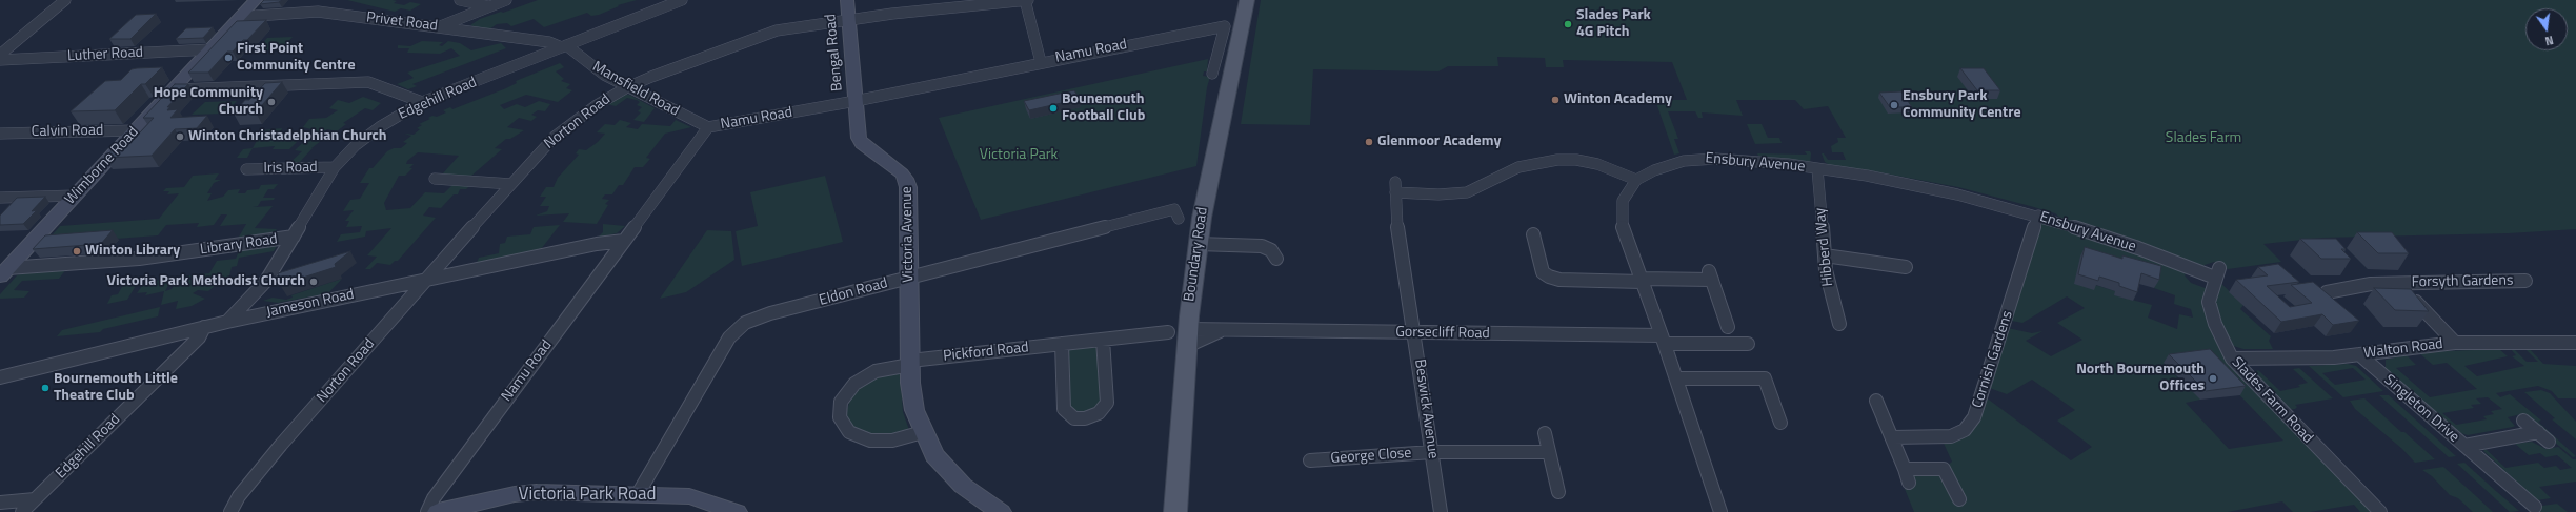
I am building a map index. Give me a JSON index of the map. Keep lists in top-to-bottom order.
{
  "streets": {
    "main road": ["Boundary Road"],
    "street": [
      "Privet Road",
      "Namu Road",
      "Bengal Road",
      "Luther Road",
      "Mansfield Road",
      "Edgehill Road",
      "Norton Road",
      "Calvin Road",
      "Ensbury Avenue",
      "Wimborne Road",
      "Iris Road",
      "Victoria Avenue",
      "Library Road",
      "Hibberd Way",
      "Forsyth Gardens",
      "Eldon Road",
      "Jameson Road",
      "Gorsecliff Road",
      "Walton Road",
      "Pickford Road",
      "Cornish Gardens",
      "Slades Farm Road",
      "Beswick Avenue",
      "Singleton Drive",
      "George Close",
      "Victoria Park Road"
    ]
  },
  "crossings": [
    ["Privet Road", "Mansfield Road"],
    ["Privet Road", "Edgehill Road"],
    ["Privet Road", "Wimborne Road"],
    ["Namu Road", "Bengal Road"],
    ["Namu Road", "Mansfield Road"],
    ["Namu Road", "Victoria Avenue"],
    ["Namu Road", "Jameson Road"],
    ["Namu Road", "Victoria Park Road"],
    ["Bengal Road", "Norton Road"],
    ["Bengal Road", "Victoria Avenue"],
    ["Luther Road", "Wimborne Road"],
    ["Mansfield Road", "Edgehill Road"],
    ["Mansfield Road", "Norton Road"],
    ["Edgehill Road", "Iris Road"],
    ["Edgehill Road", "Library Road"],
    ["Edgehill Road", "Jameson Road"],
    ["Norton Road", "Jameson Road"],
    ["Calvin Road", "Wimborne Road"],
    ["Ensbury Avenue", "Hibberd Way"],
    ["Ensbury Avenue", "Gorsecliff Road"],
    ["Ensbury Avenue", "Cornish Gardens"],
    ["Ensbury Avenue", "Slades Farm Road"],
    ["Ensbury Avenue", "Beswick Avenue"],
    ["Wimborne Road", "Library Road"],
    ["Victoria Avenue", "Eldon Road"],
    ["Victoria Avenue", "Pickford Road"],
    ["Boundary Road", "Gorsecliff Road"],
    ["Forsyth Gardens", "Walton Road"],
    ["Eldon Road", "Victoria Park Road"],
    ["Gorsecliff Road", "Beswick Avenue"],
    ["Walton Road", "Slades Farm Road"],
    ["Walton Road", "Singleton Drive"],
    ["Beswick Avenue", "George Close"]
  ],
  "parks": ["Slades Farm", "Victoria Park"],
  "places": [
    "Slades Park 4G Pitch",
    "First Point Community Centre",
    "Winton Academy",
    "Hope Community Church",
    "Ensbury Park Community Centre",
    "Bounemouth Football Club",
    "Winton Christadelphian Church",
    "Glenmoor Academy",
    "Winton Library",
    "Victoria Park Methodist Church",
    "North Bournemouth Offices",
    "Bournemouth Little Theatre Club"
  ],
  "north": "bottom"
}
